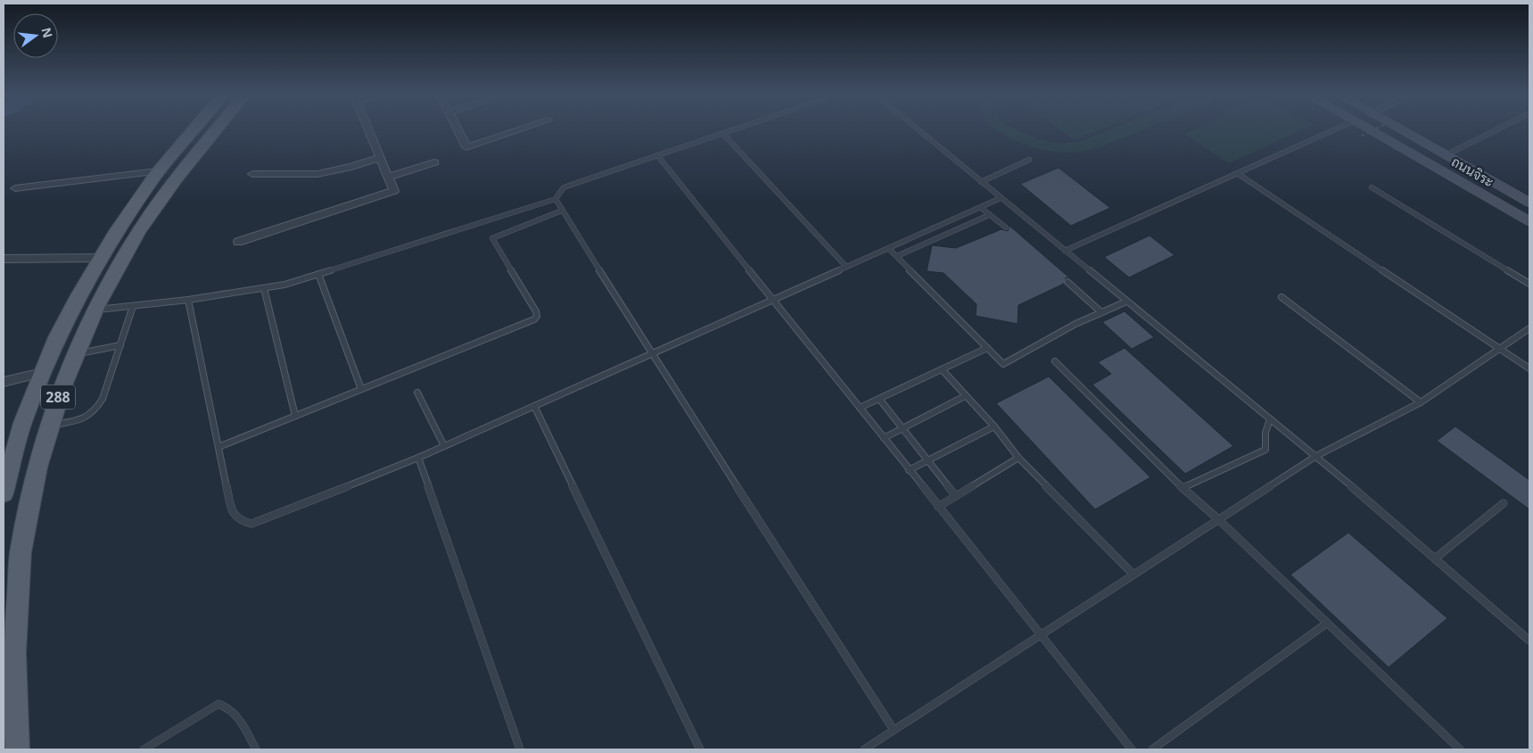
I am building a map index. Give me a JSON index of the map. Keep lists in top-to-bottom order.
{
  "streets": {
    "main road": ["ถนนจิระ", "288"]
  },
  "north": "right"
}
